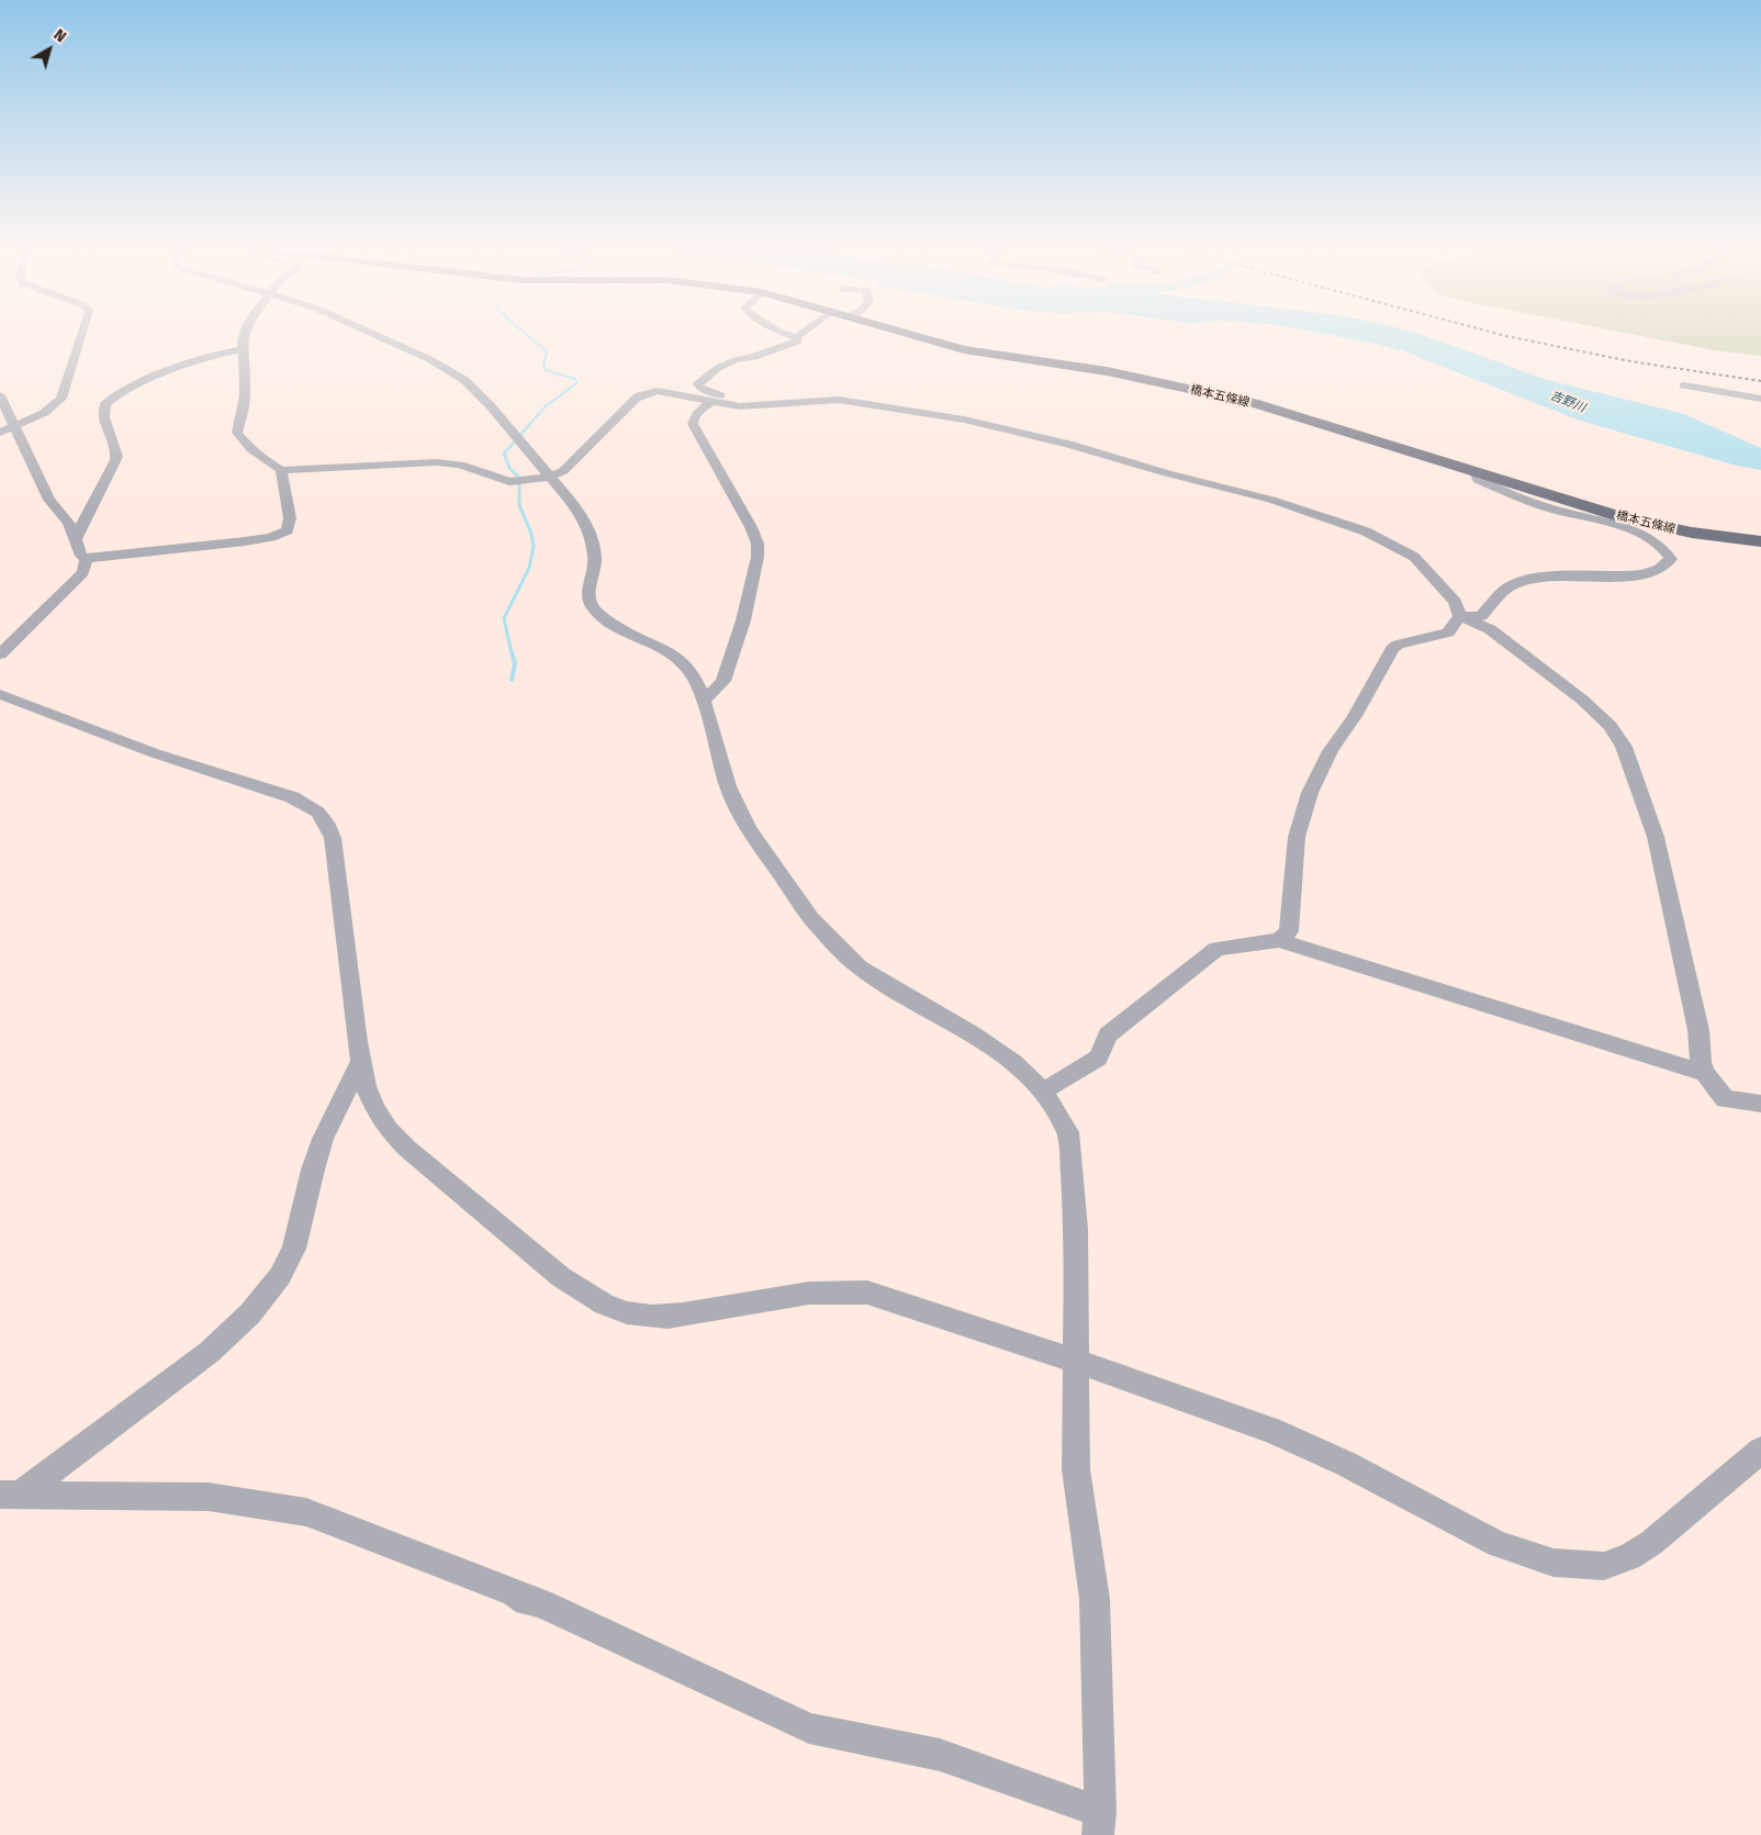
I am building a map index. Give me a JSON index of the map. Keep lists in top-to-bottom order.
{
  "streets": {
    "main road": ["橋本五條線"]
  },
  "water": ["吉野川"],
  "north": "top right"
}
